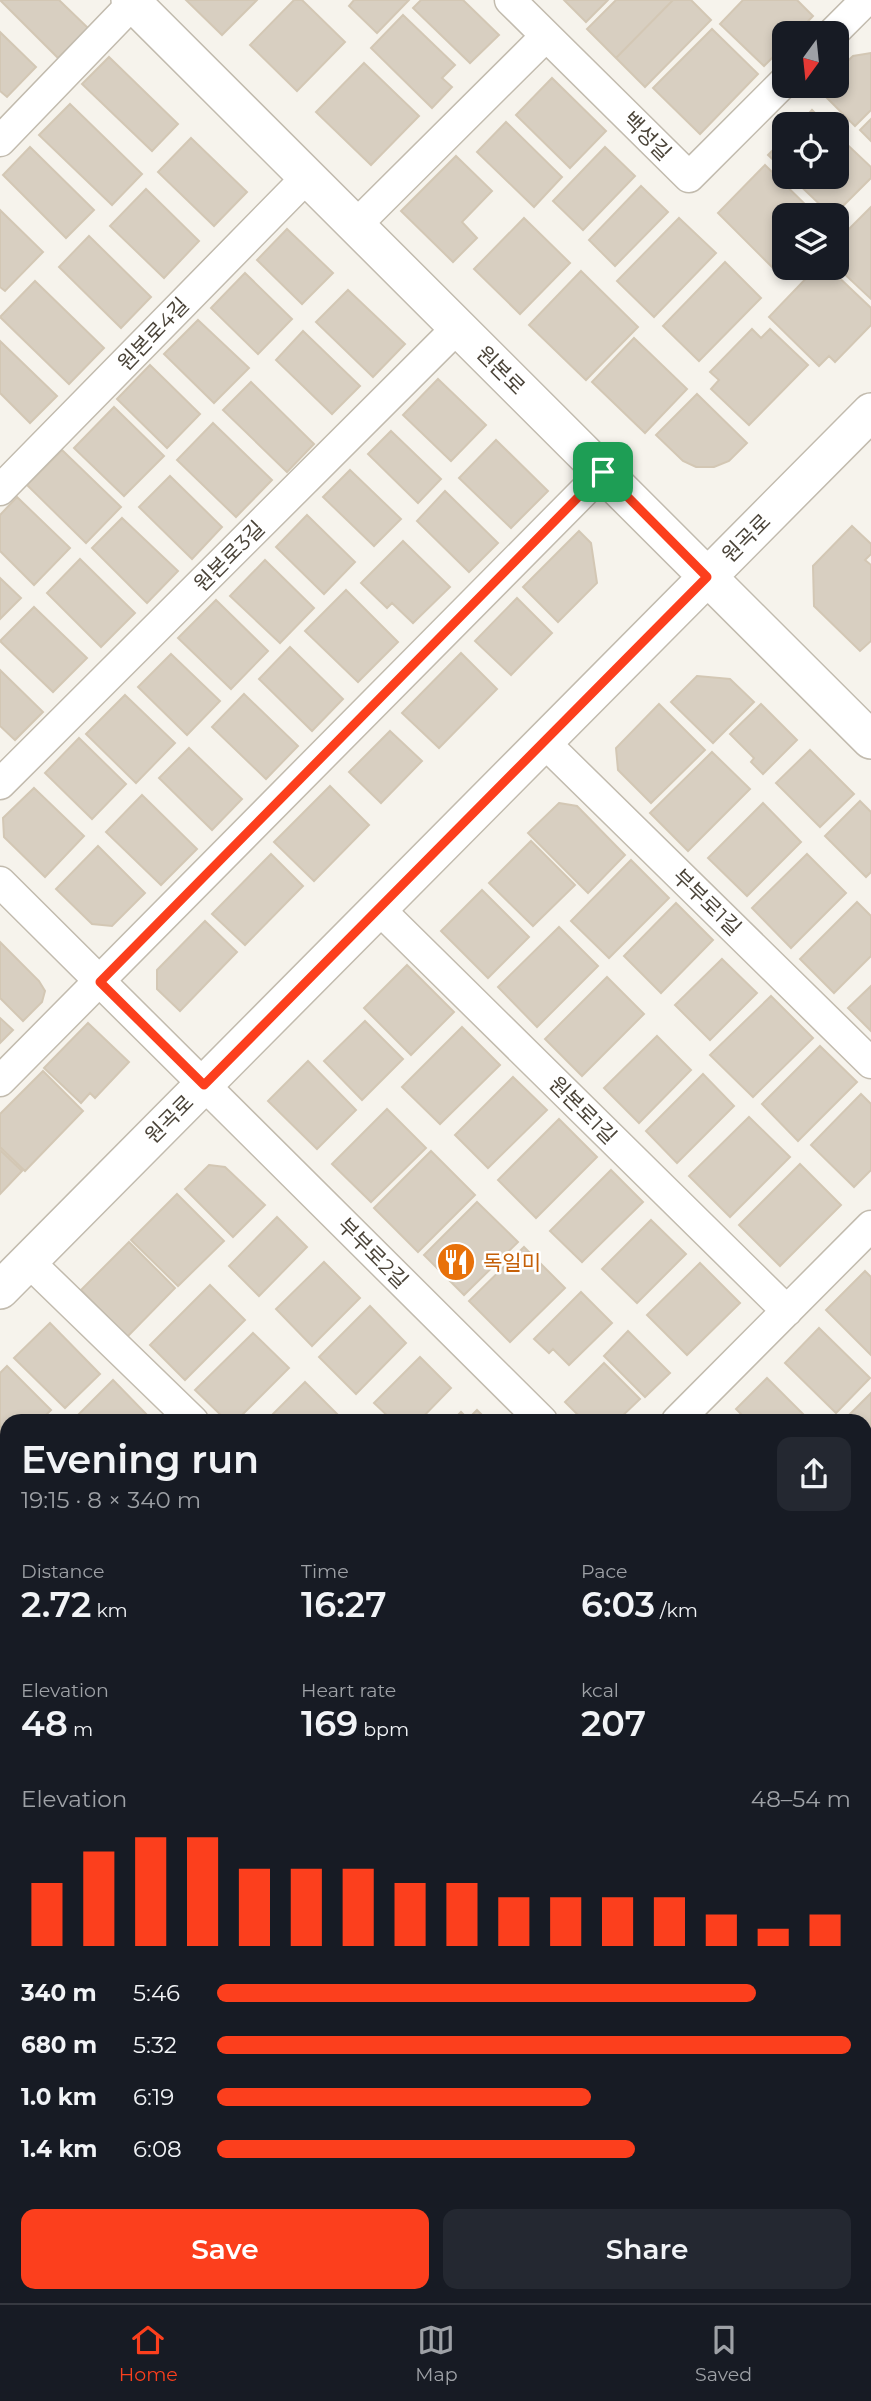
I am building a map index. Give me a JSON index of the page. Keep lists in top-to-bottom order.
{
  "streets": {
    "street": [
      "백성길",
      "원본로4길",
      "원본로",
      "원곡로",
      "원본로3길",
      "부부로1길",
      "원본로1길",
      "부부로2길"
    ]
  },
  "crossings": [
    ["원본로4길", "원본로"],
    ["원본로", "원곡로"],
    ["원본로", "원본로3길"],
    ["원곡로", "부부로1길"],
    ["원곡로", "원본로1길"],
    ["원곡로", "부부로2길"]
  ],
  "places": {
    "restaurant": ["독일미"]
  },
  "north": "bottom",
  "page": {
    "heading": ["Evening run", "19:15 · 8 × 340 m"],
    "stats": [
      ["Distance", "2.72 km"],
      ["Time", "16:27"],
      ["Pace", "6:03 /km"],
      ["Elevation", "48 m"],
      ["Heart rate", "169 bpm"],
      ["kcal", "207"]
    ],
    "chart": ["Elevation", "48–54 m"],
    "list": [
      {
        "name": "340 m",
        "note": "5:46"
      },
      {
        "name": "680 m",
        "note": "5:32"
      },
      {
        "name": "1.0 km",
        "note": "6:19"
      },
      {
        "name": "1.4 km",
        "note": "6:08"
      }
    ],
    "buttons": ["Save", "Share"],
    "tabs": ["Home", "Map", "Saved"]
  }
}
